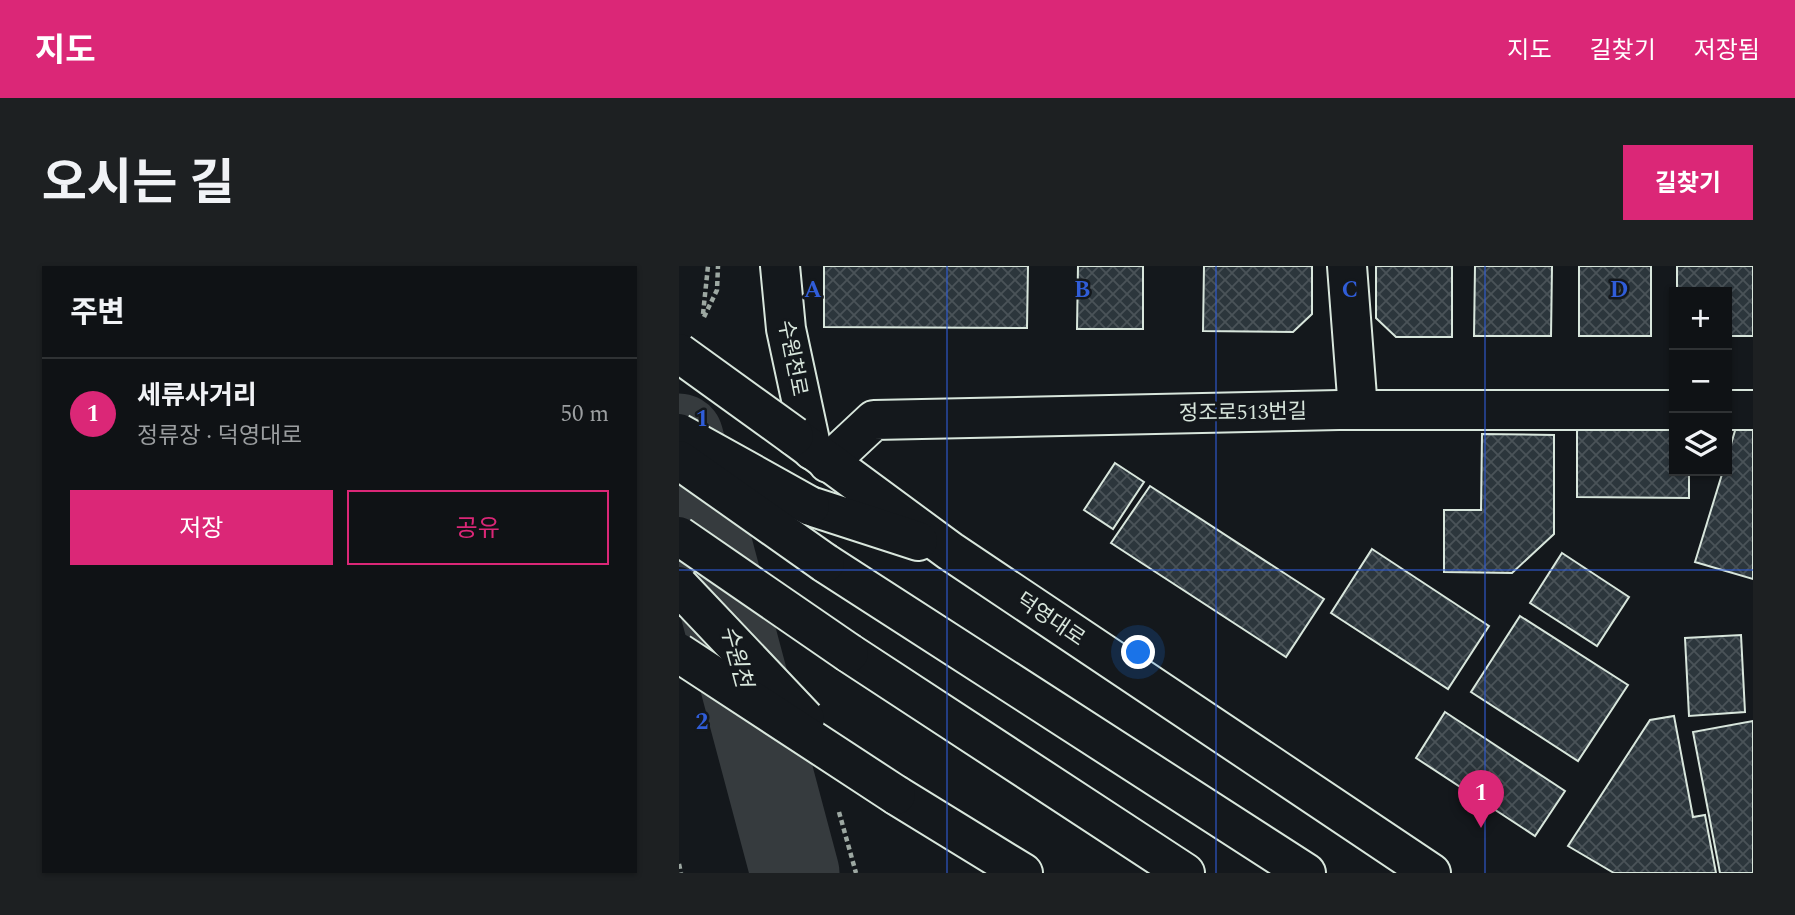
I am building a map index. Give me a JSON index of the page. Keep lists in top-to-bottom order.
{
  "streets": {
    "main road": ["수원천로", "정조로513번길", "덕영대로"]
  },
  "crossings": [
    ["수원천로", "정조로513번길"],
    ["수원천로", "덕영대로"],
    ["정조로513번길", "덕영대로"]
  ],
  "water": ["수원천"],
  "page": {
    "header": "지도",
    "nav": ["지도", "길찾기", "저장됨"],
    "title": "오시는 길",
    "buttons": [
      "길찾기",
      ["저장", "공유"]
    ],
    "heading": "주변",
    "map_buttons": ["+", "−"],
    "list": [
      {
        "mark": "1",
        "name": "세류사거리",
        "note": "정류장 · 덕영대로",
        "value": "50 m"
      }
    ],
    "pins": "1"
  },
  "grid": {
    "columns": [
      "A",
      "B",
      "C",
      "D"
    ],
    "rows": ["1", "2"]
  }
}
